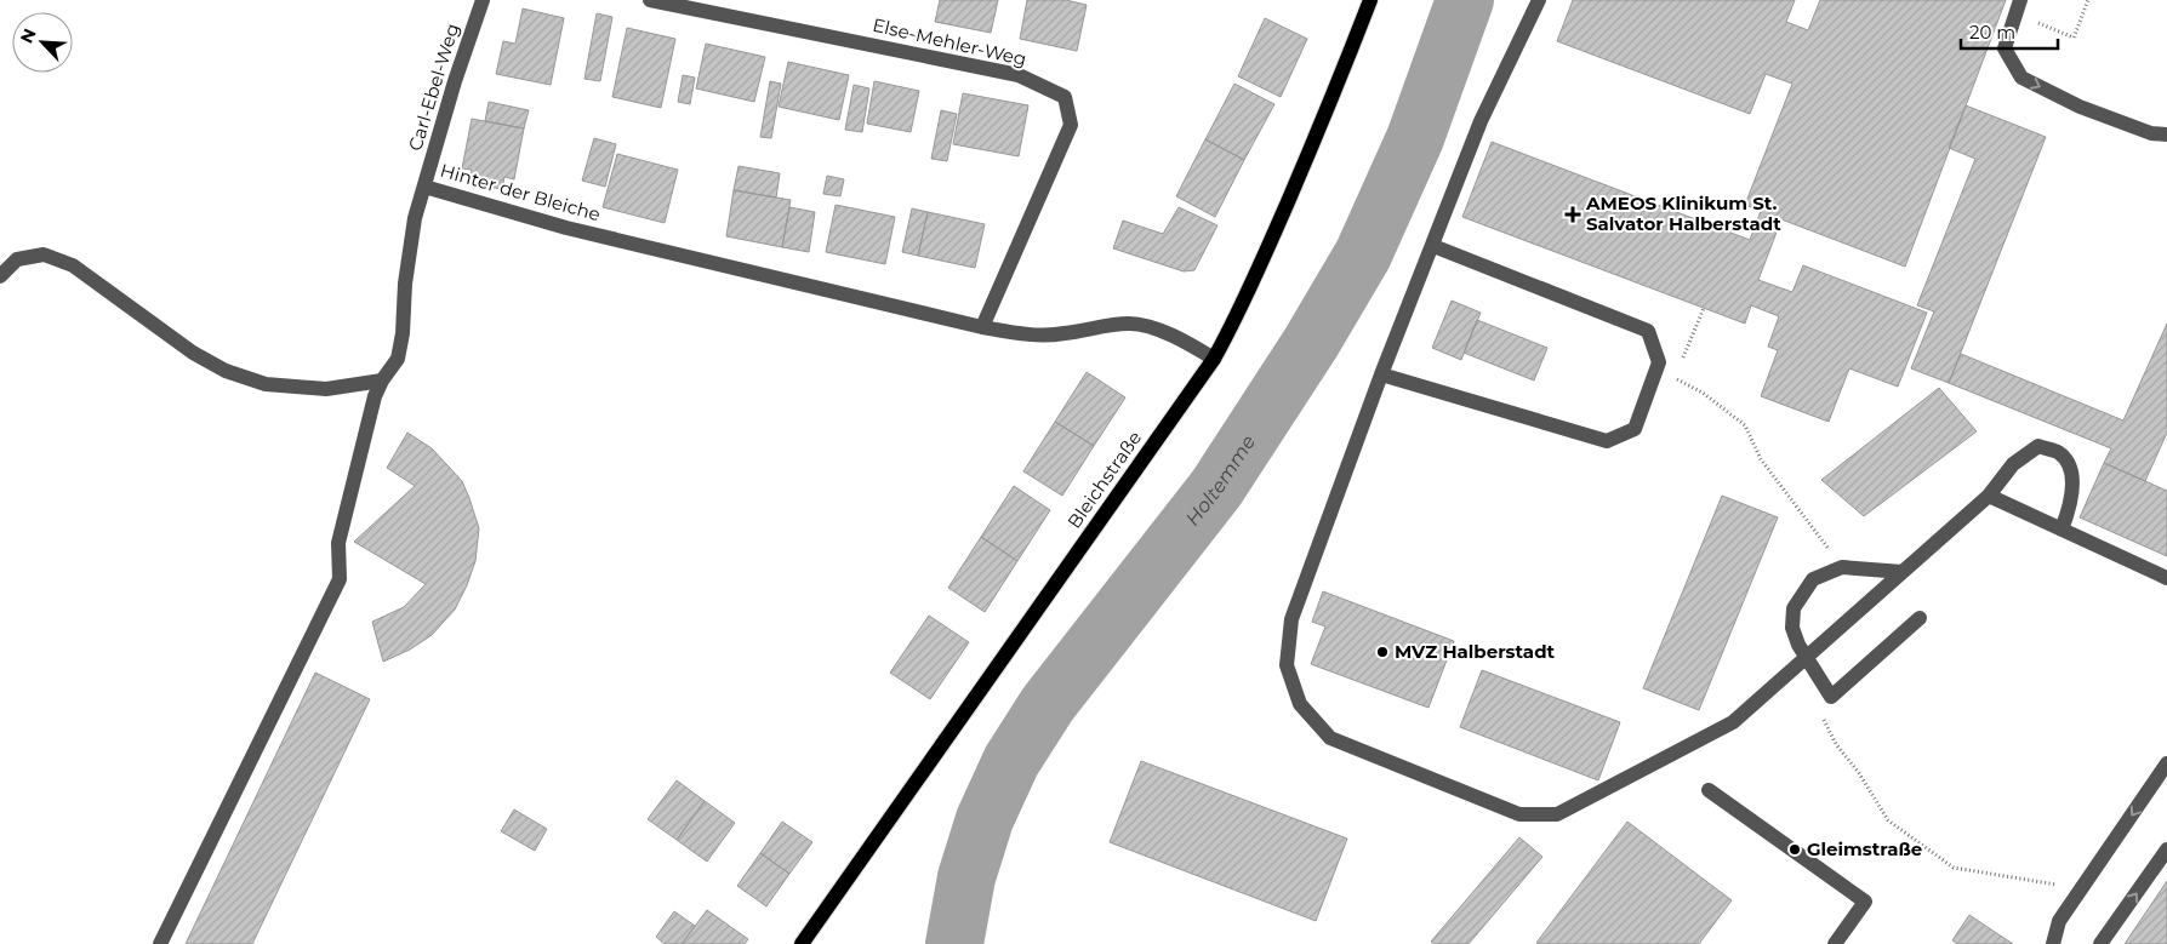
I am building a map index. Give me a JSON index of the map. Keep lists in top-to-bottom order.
{
  "streets": {
    "main road": ["Bleichstraße"],
    "street": ["Else-Mehler-Weg", "Carl-Ebel-Weg", "Hinter der Bleiche"]
  },
  "crossings": [
    ["Else-Mehler-Weg", "Hinter der Bleiche"],
    ["Carl-Ebel-Weg", "Hinter der Bleiche"],
    ["Hinter der Bleiche", "Bleichstraße"]
  ],
  "water": ["Holtemme"],
  "places": {
    "health": ["AMEOS Klinikum St. Salvator Halberstadt"],
    "other": ["MVZ Halberstadt", "Gleimstraße"]
  },
  "scale_bar": "20 m",
  "north": "top left"
}
